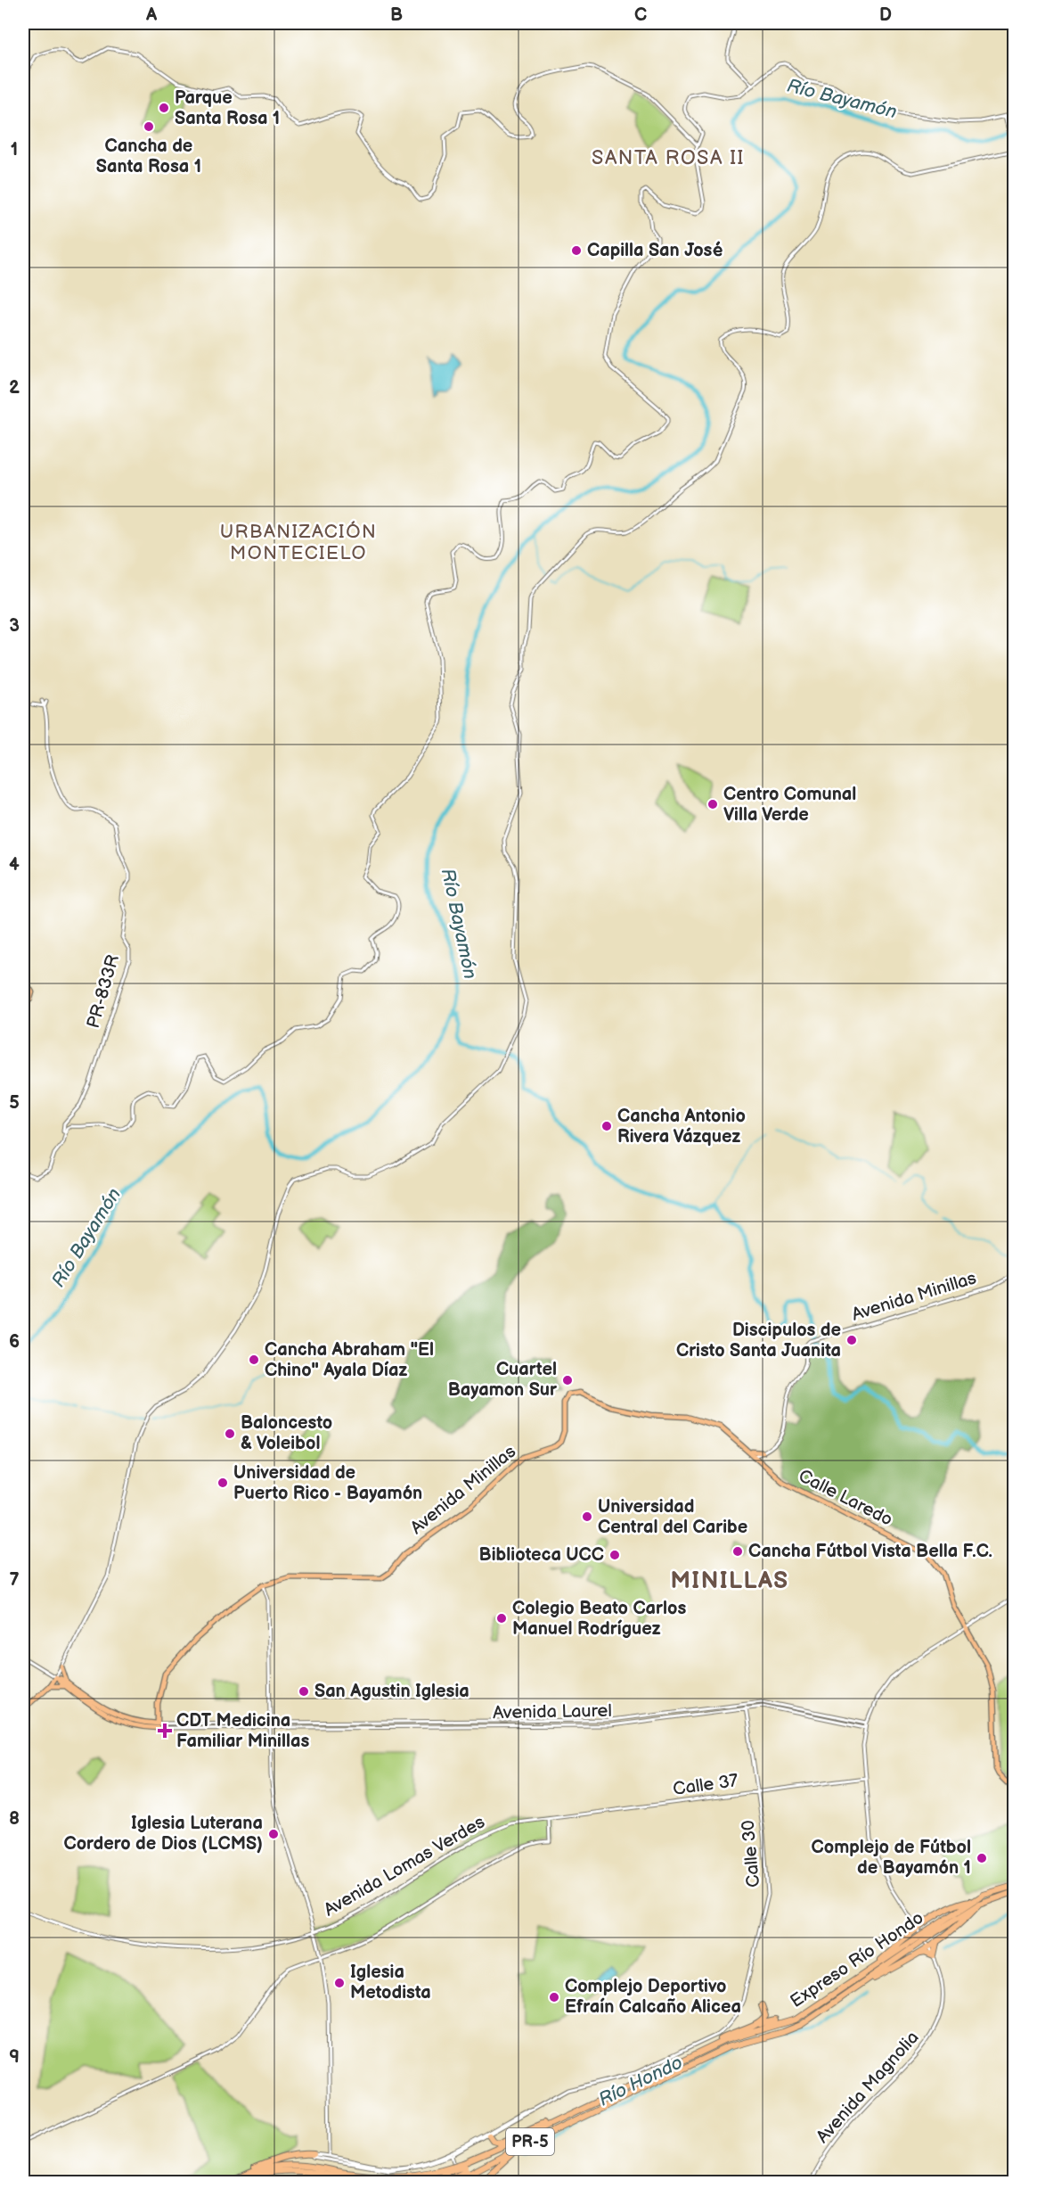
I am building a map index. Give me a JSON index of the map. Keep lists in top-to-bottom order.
{
  "streets": {
    "highway": ["Expreso Río Hondo", "PR-5"],
    "main road": ["Avenida Minillas", "Calle Laredo", "Avenida Laurel"],
    "street": [
      "PR-833R",
      "Calle 37",
      "Calle 30",
      "Avenida Lomas Verdes",
      "Avenida Magnolia"
    ]
  },
  "crossings": [
    ["Avenida Minillas", "Calle Laredo"],
    ["Avenida Minillas", "Avenida Laurel"],
    ["Calle Laredo", "Avenida Magnolia"],
    ["Avenida Laurel", "Calle 30"],
    ["Avenida Laurel", "Avenida Magnolia"],
    ["Calle 37", "Calle 30"],
    ["Calle 37", "Avenida Lomas Verdes"],
    ["Calle 37", "Avenida Magnolia"]
  ],
  "districts": ["SANTA ROSA II", "URBANIZACIÓN MONTECIELO", "MINILLAS"],
  "water": ["Río Bayamón", "Río Hondo"],
  "places": {
    "other": [
      "Parque Santa Rosa 1",
      "Cancha de Santa Rosa 1",
      "Capilla San José",
      "Centro Comunal Villa Verde",
      "Cancha Antonio Rivera Vázquez",
      "Discipulos de Cristo Santa Juanita",
      "Cancha Abraham \"El Chino\" Ayala Díaz",
      "Cuartel Bayamon Sur",
      "Baloncesto & Voleibol",
      "Universidad de Puerto Rico - Bayamón",
      "Universidad Central del Caribe",
      "Cancha Fútbol Vista Bella F.C.",
      "Biblioteca UCC",
      "Colegio Beato Carlos Manuel Rodríguez",
      "San Agustin Iglesia",
      "Iglesia Luterana Cordero de Dios (LCMS)",
      "Complejo de Fútbol de Bayamón 1",
      "Iglesia Metodista",
      "Complejo Deportivo Efraín Calcaño Alicea"
    ],
    "health": ["CDT Medicina Familiar Minillas"]
  },
  "grid": {
    "columns": [
      "A",
      "B",
      "C",
      "D"
    ],
    "rows": [
      "1",
      "2",
      "3",
      "4",
      "5",
      "6",
      "7",
      "8",
      "9"
    ]
  }
}
